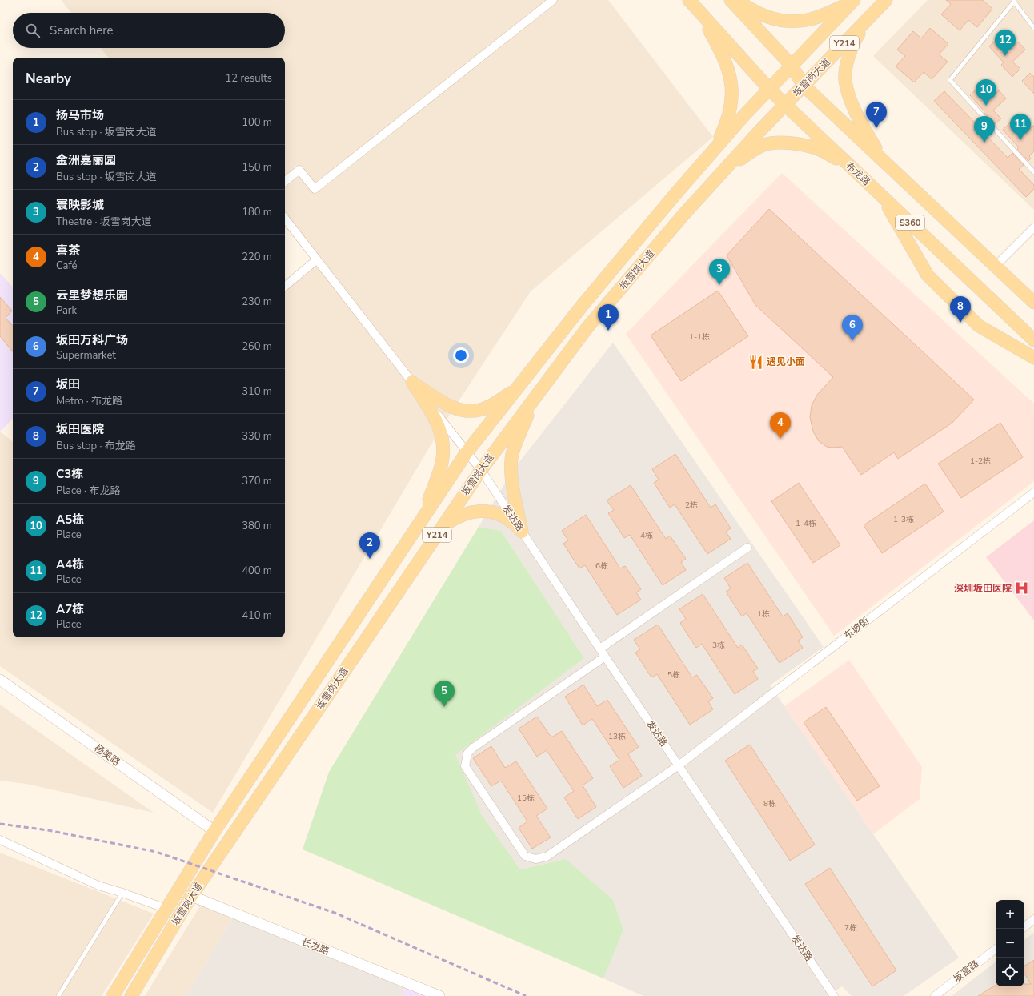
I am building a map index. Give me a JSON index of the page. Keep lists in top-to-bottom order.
{
  "streets": {
    "main road": [
      "Y214",
      "坂雪岗大道",
      "布龙路",
      "S360"
    ],
    "street": [
      "发达路",
      "东坡街",
      "杨美路",
      "长发路",
      "坂富路"
    ]
  },
  "crossings": [
    ["坂雪岗大道", "布龙路"],
    ["坂雪岗大道", "S360"],
    ["坂雪岗大道", "发达路"],
    ["坂雪岗大道", "杨美路"],
    ["坂雪岗大道", "长发路"],
    ["发达路", "东坡街"]
  ],
  "places": {
    "restaurant": ["遇见小面"],
    "hospital": ["深圳坂田医院"]
  },
  "house_numbers": [
    "1-1栋",
    "1-2栋",
    "2栋",
    "1-3栋",
    "1-4栋",
    "4栋",
    "6栋",
    "1栋",
    "3栋",
    "5栋",
    "13栋",
    "15栋",
    "8栋",
    "7栋"
  ],
  "page": {
    "search": "Search here",
    "pins": [
      "12",
      "10",
      "7",
      "11",
      "9",
      "3",
      "8",
      "1",
      "6",
      "4",
      "2",
      "5"
    ],
    "heading": ["Nearby", "12 results"],
    "list": [
      {
        "mark": "1",
        "name": "扬马市场",
        "note": "Bus stop · 坂雪岗大道",
        "value": "100 m"
      },
      {
        "mark": "2",
        "name": "金洲嘉丽园",
        "note": "Bus stop · 坂雪岗大道",
        "value": "150 m"
      },
      {
        "mark": "3",
        "name": "寰映影城",
        "note": "Theatre · 坂雪岗大道",
        "value": "180 m"
      },
      {
        "mark": "4",
        "name": "喜茶",
        "note": "Café",
        "value": "220 m"
      },
      {
        "mark": "5",
        "name": "云里梦想乐园",
        "note": "Park",
        "value": "230 m"
      },
      {
        "mark": "6",
        "name": "坂田万科广场",
        "note": "Supermarket",
        "value": "260 m"
      },
      {
        "mark": "7",
        "name": "坂田",
        "note": "Metro · 布龙路",
        "value": "310 m"
      },
      {
        "mark": "8",
        "name": "坂田医院",
        "note": "Bus stop · 布龙路",
        "value": "330 m"
      },
      {
        "mark": "9",
        "name": "C3栋",
        "note": "Place · 布龙路",
        "value": "370 m"
      },
      {
        "mark": "10",
        "name": "A5栋",
        "note": "Place",
        "value": "380 m"
      },
      {
        "mark": "11",
        "name": "A4栋",
        "note": "Place",
        "value": "400 m"
      },
      {
        "mark": "12",
        "name": "A7栋",
        "note": "Place",
        "value": "410 m"
      }
    ],
    "map_buttons": ["+", "−"]
  }
}
